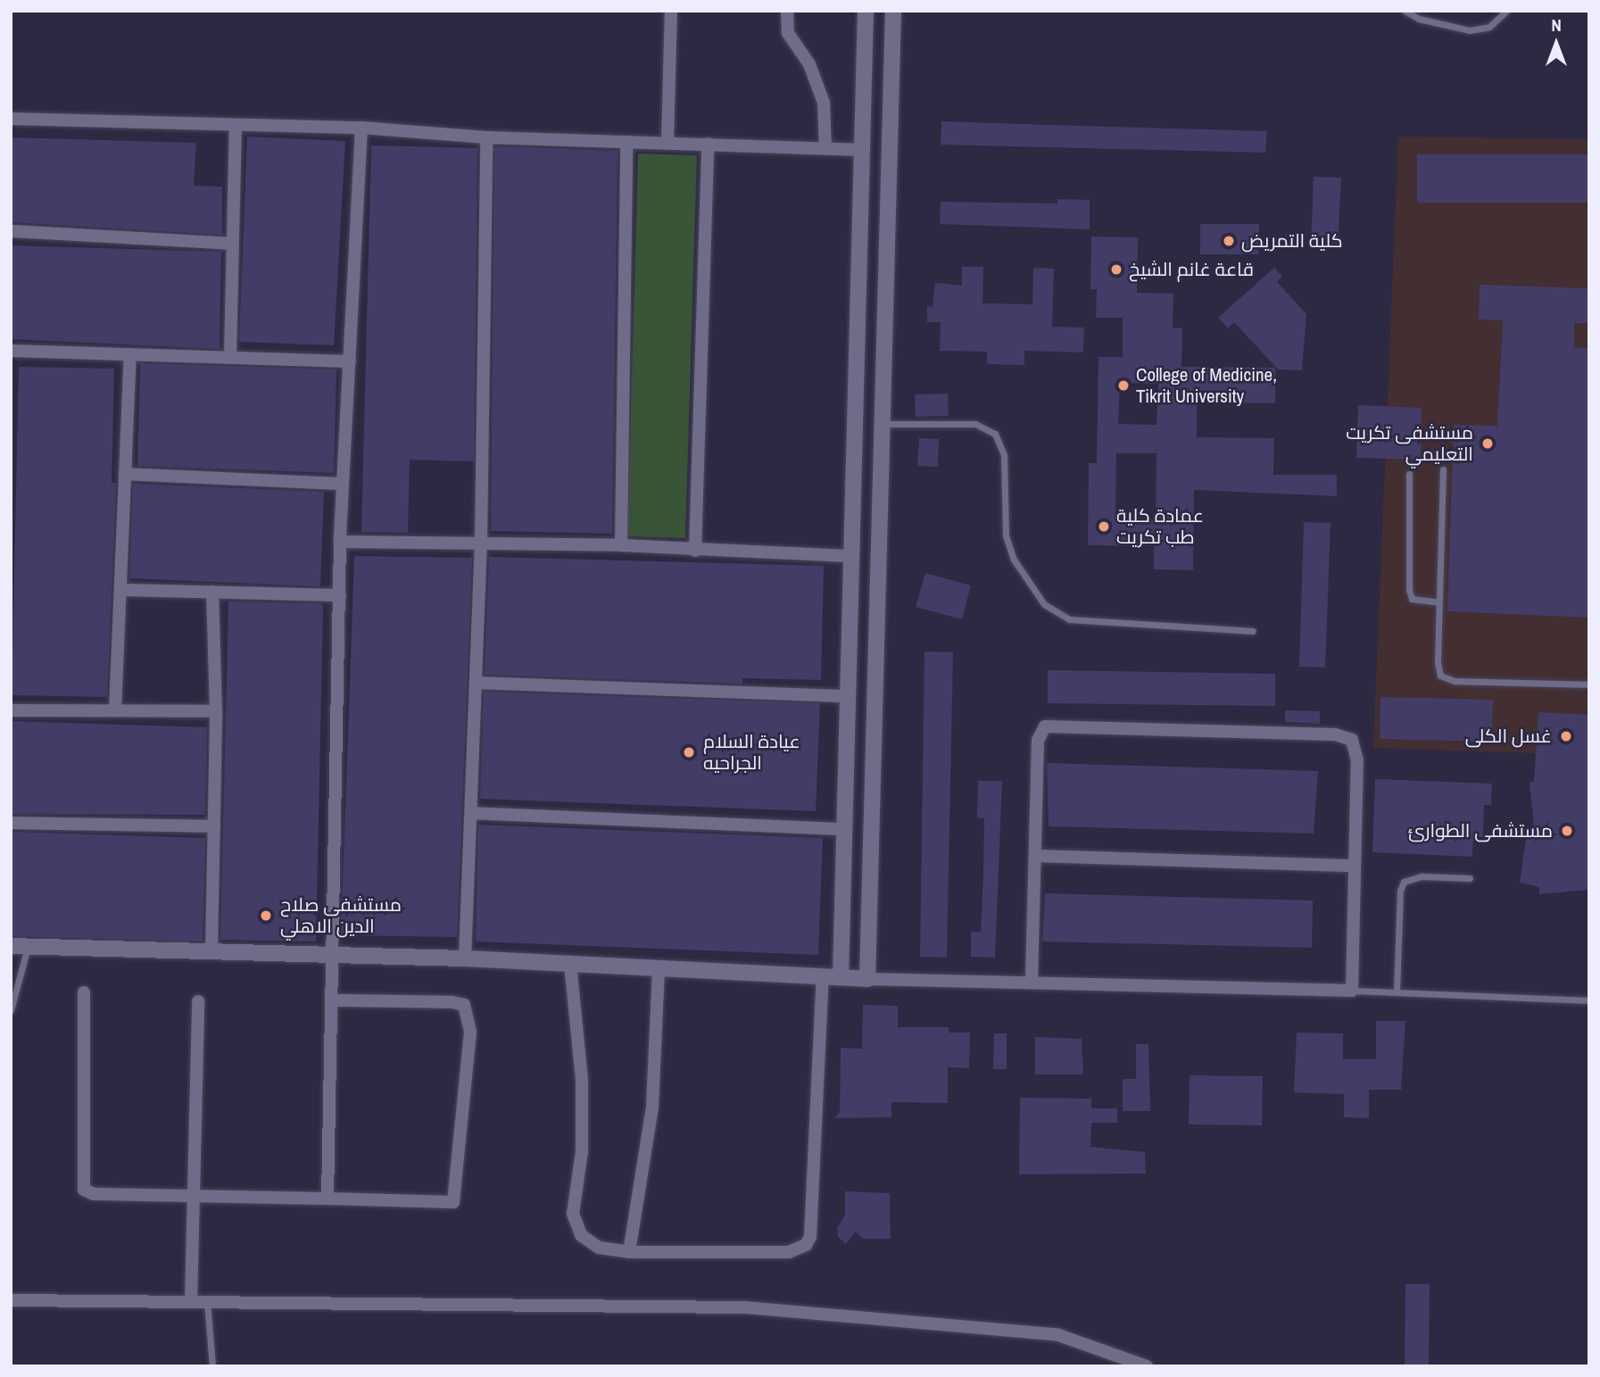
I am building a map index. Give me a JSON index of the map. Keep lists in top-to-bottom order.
{
  "places": [
    "كلية التمريض",
    "قاعة غانم الشيخ",
    "College of Medicine, Tikrit University",
    "مستشفى تكريت التعليمي",
    "عمادة كلية طب تكريت",
    "غسل الكلى",
    "عيادة السلام الجراحيه",
    "مستشفى الطوارئ",
    "مستشفى صلاح الدين الاهلي"
  ],
  "north": "top"
}
